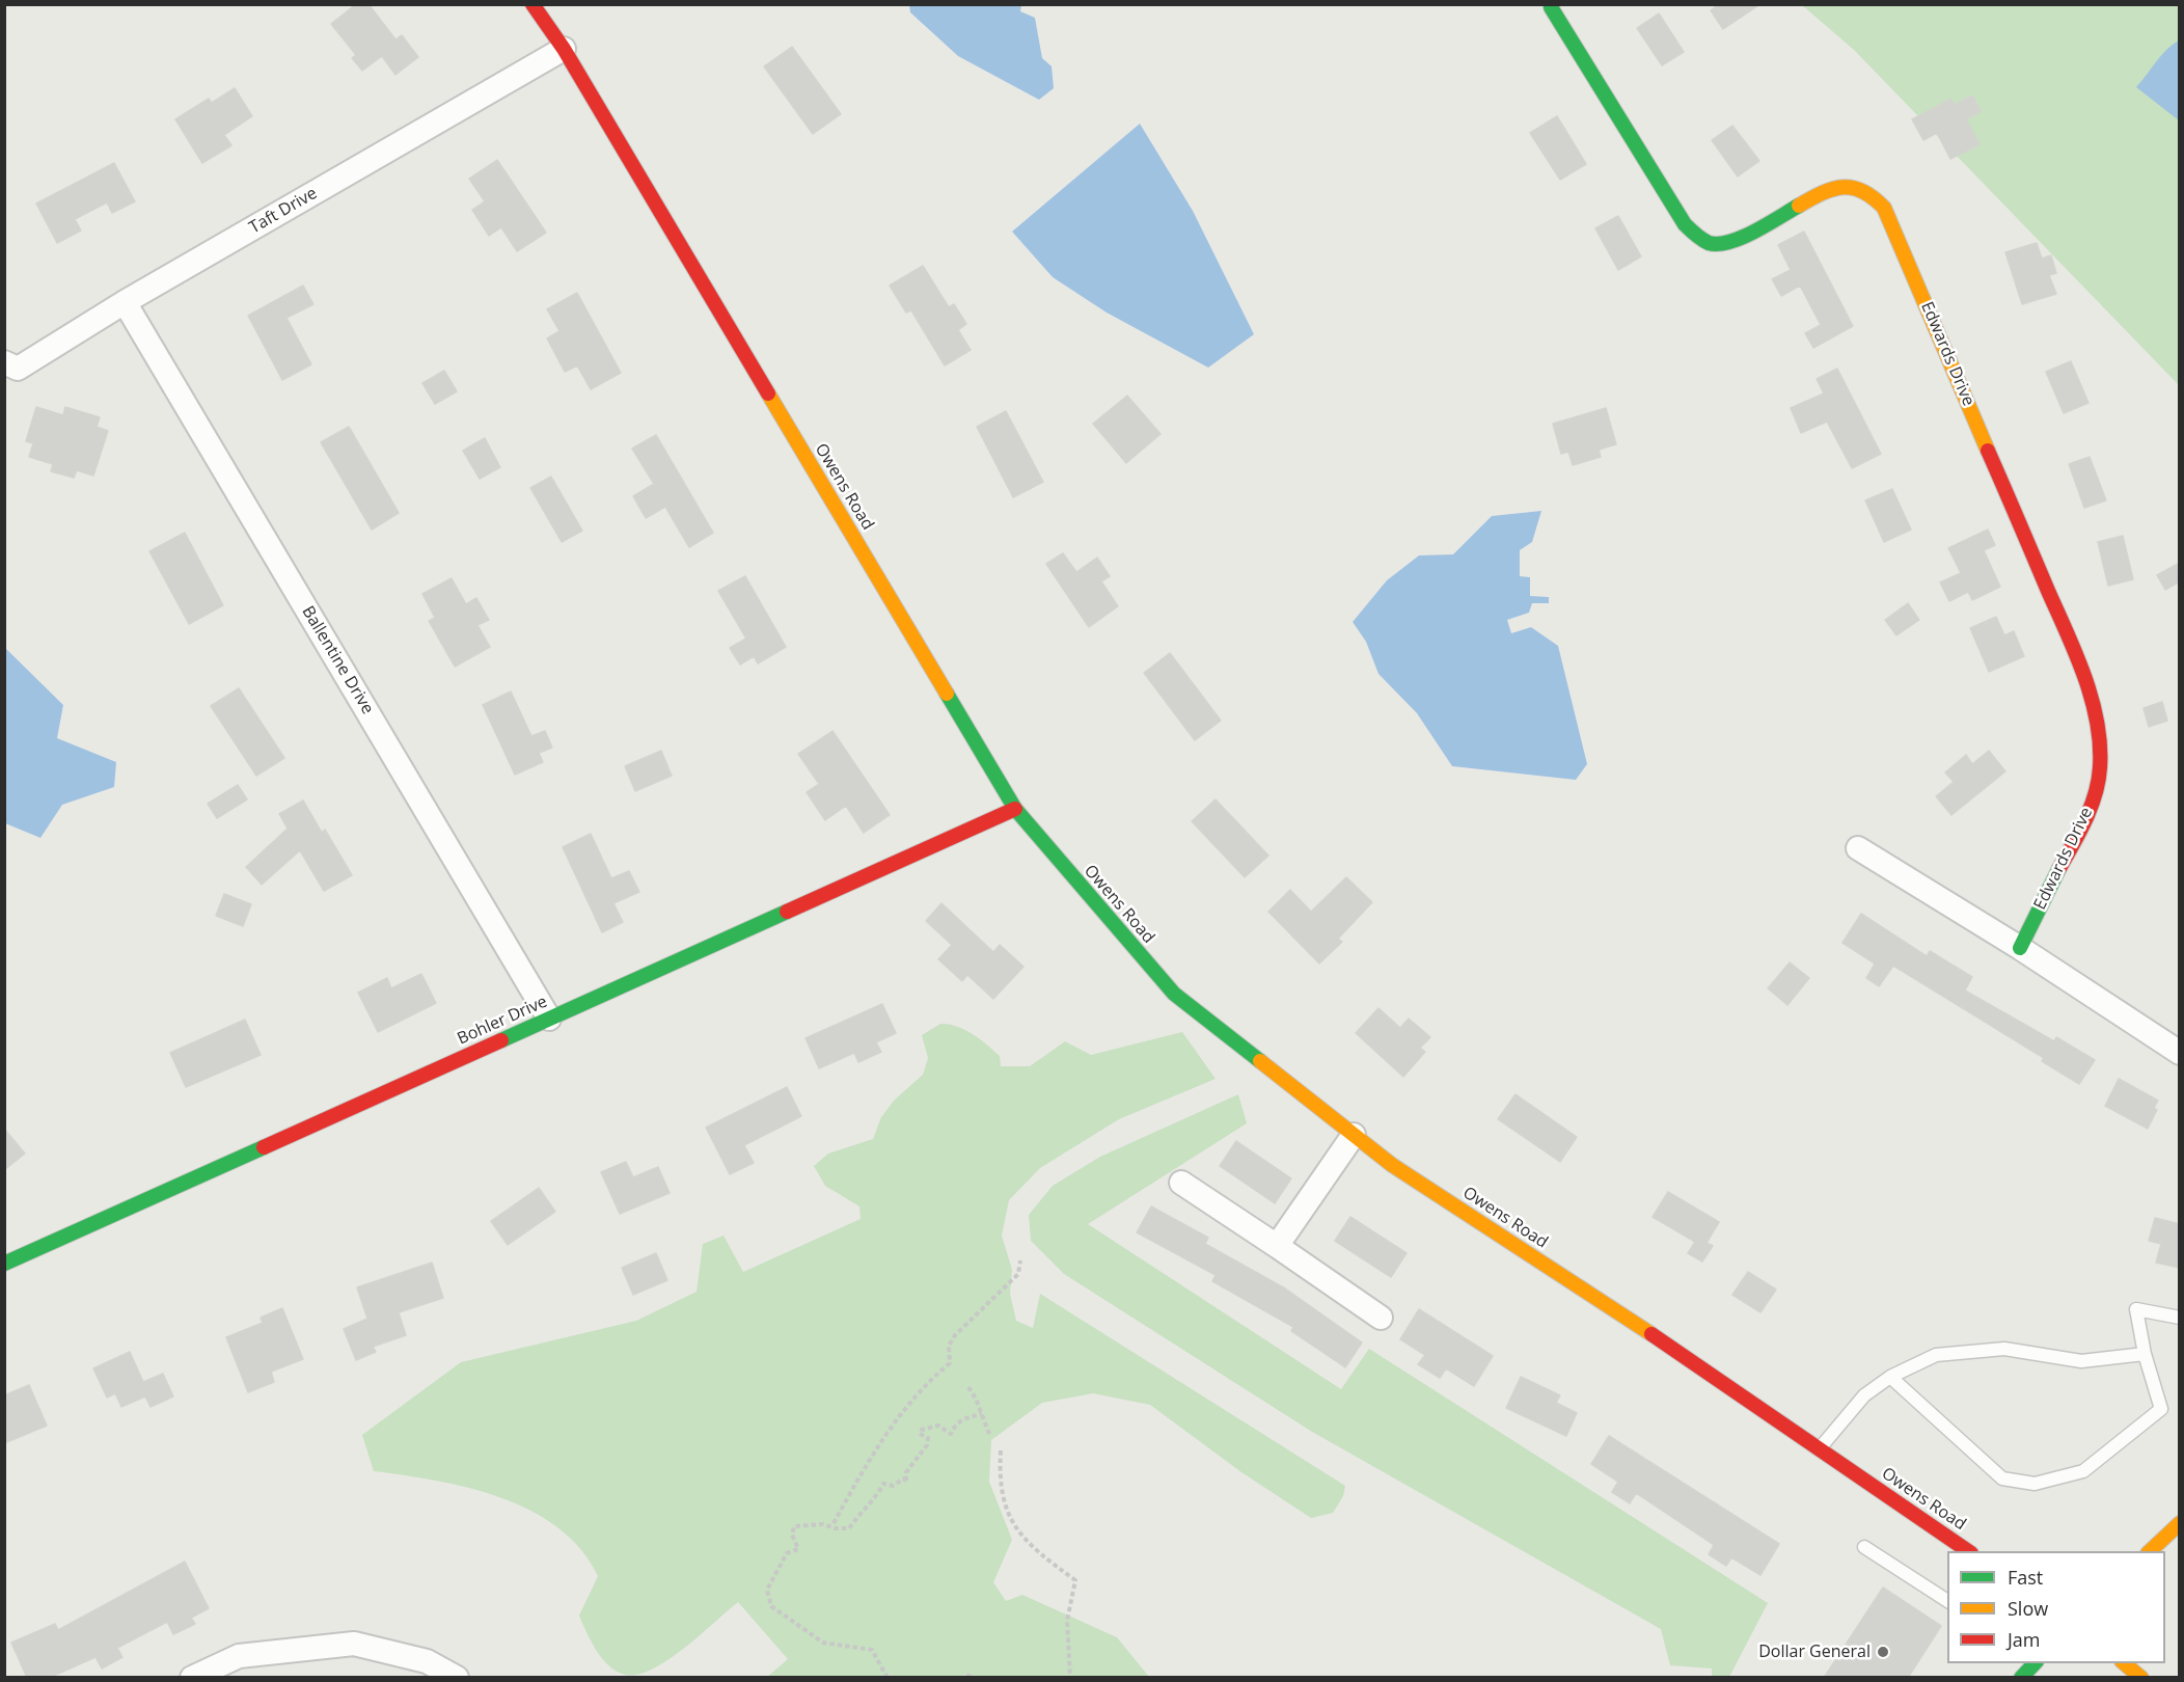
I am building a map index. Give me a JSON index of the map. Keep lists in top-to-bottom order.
{
  "streets": {
    "street": [
      "Taft Drive",
      "Edwards Drive",
      "Owens Road",
      "Ballentine Drive",
      "Bohler Drive"
    ]
  },
  "crossings": [
    ["Taft Drive", "Owens Road"],
    ["Taft Drive", "Ballentine Drive"],
    ["Owens Road", "Bohler Drive"],
    ["Ballentine Drive", "Bohler Drive"]
  ],
  "places": ["Dollar General"],
  "legend": ["Fast", "Slow", "Jam"]
}
